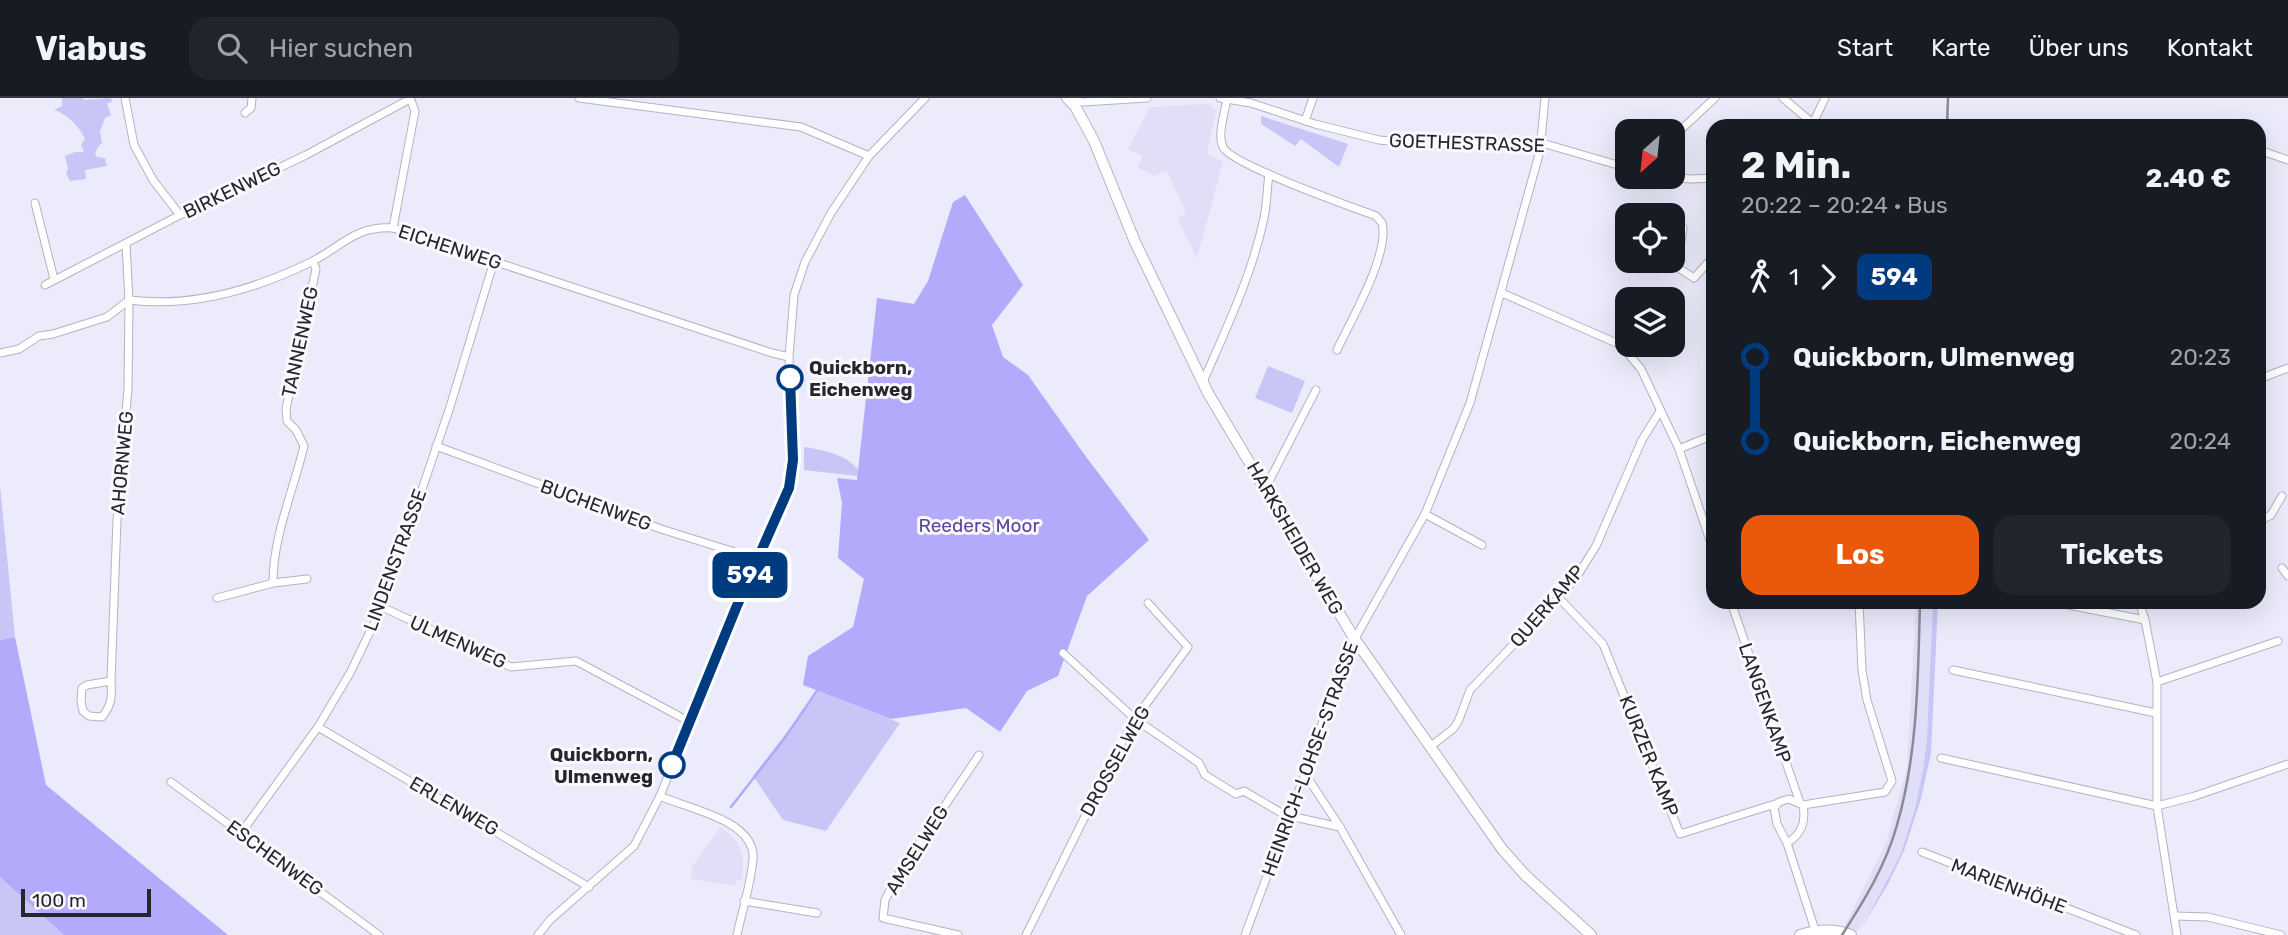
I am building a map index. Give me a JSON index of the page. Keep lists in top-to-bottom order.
{
  "streets": {
    "main road": ["HARKSHEIDER WEG"],
    "street": [
      "GOETHESTRASSE",
      "BIRKENWEG",
      "EICHENWEG",
      "TANNENWEG",
      "AHORNWEG",
      "BUCHENWEG",
      "LINDENSTRASSE",
      "QUERKAMP",
      "ULMENWEG",
      "LANGENKAMP",
      "KURZER KAMP",
      "HEINRICH-LOHSE-STRASSE",
      "DROSSELWEG",
      "ERLENWEG",
      "AMSELWEG",
      "ESCHENWEG",
      "MARIENHÖHE"
    ]
  },
  "crossings": [
    ["GOETHESTRASSE", "HEINRICH-LOHSE-STRASSE"],
    ["BIRKENWEG", "AHORNWEG"],
    ["EICHENWEG", "TANNENWEG"],
    ["EICHENWEG", "AHORNWEG"],
    ["EICHENWEG", "LINDENSTRASSE"],
    ["BUCHENWEG", "LINDENSTRASSE"],
    ["HARKSHEIDER WEG", "QUERKAMP"],
    ["HARKSHEIDER WEG", "HEINRICH-LOHSE-STRASSE"],
    ["LINDENSTRASSE", "ULMENWEG"],
    ["LINDENSTRASSE", "ERLENWEG"],
    ["LINDENSTRASSE", "ESCHENWEG"],
    ["QUERKAMP", "KURZER KAMP"]
  ],
  "parks": ["Reeders Moor"],
  "places": ["Quickborn, Eichenweg", "Quickborn, Ulmenweg"],
  "lines": ["bus line 594"],
  "scale_bar": "100 m",
  "north": "bottom left",
  "page": {
    "header": "Viabus",
    "search": "Hier suchen",
    "nav": [
      "Start",
      "Karte",
      "Über uns",
      "Kontakt"
    ],
    "on_map": "594",
    "heading": ["2 Min.", "20:22 – 20:24 · Bus", "2.40 €"],
    "legs": ["1", "594"],
    "list": [
      {
        "name": "Quickborn, Ulmenweg",
        "value": "20:23"
      },
      {
        "name": "Quickborn, Eichenweg",
        "value": "20:24"
      }
    ],
    "buttons": ["Los", "Tickets"],
    "scale": "100 m"
  }
}
